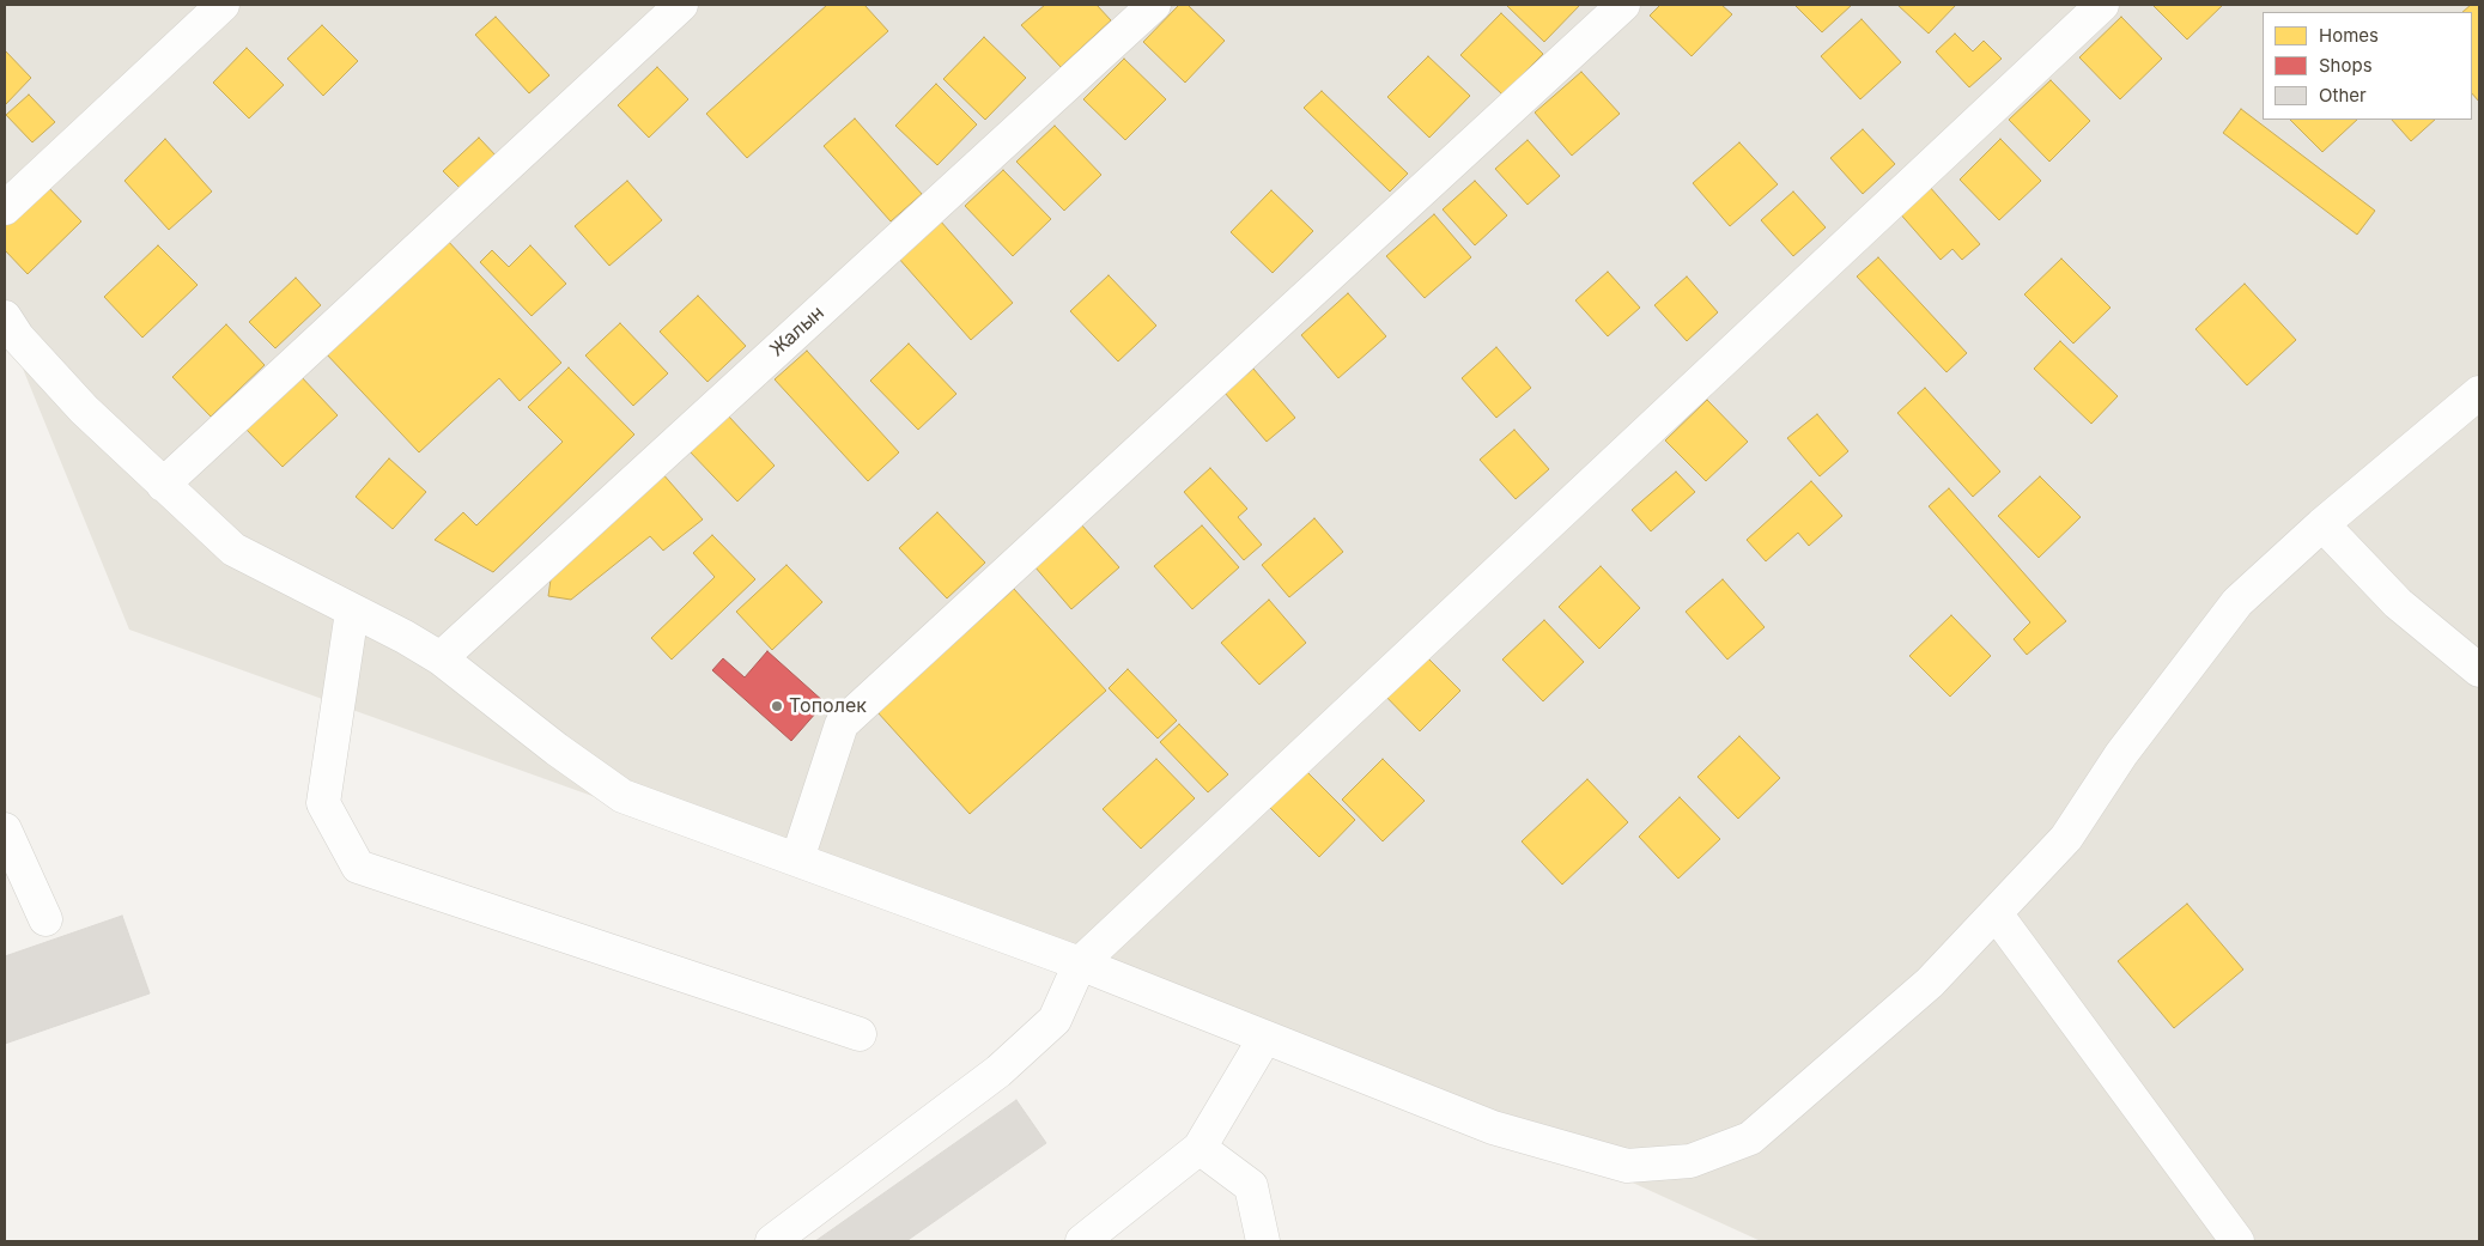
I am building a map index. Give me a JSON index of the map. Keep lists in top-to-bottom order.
{
  "streets": {
    "street": ["Жалын"]
  },
  "places": ["Тополек"],
  "legend": ["Homes", "Shops", "Other"]
}
